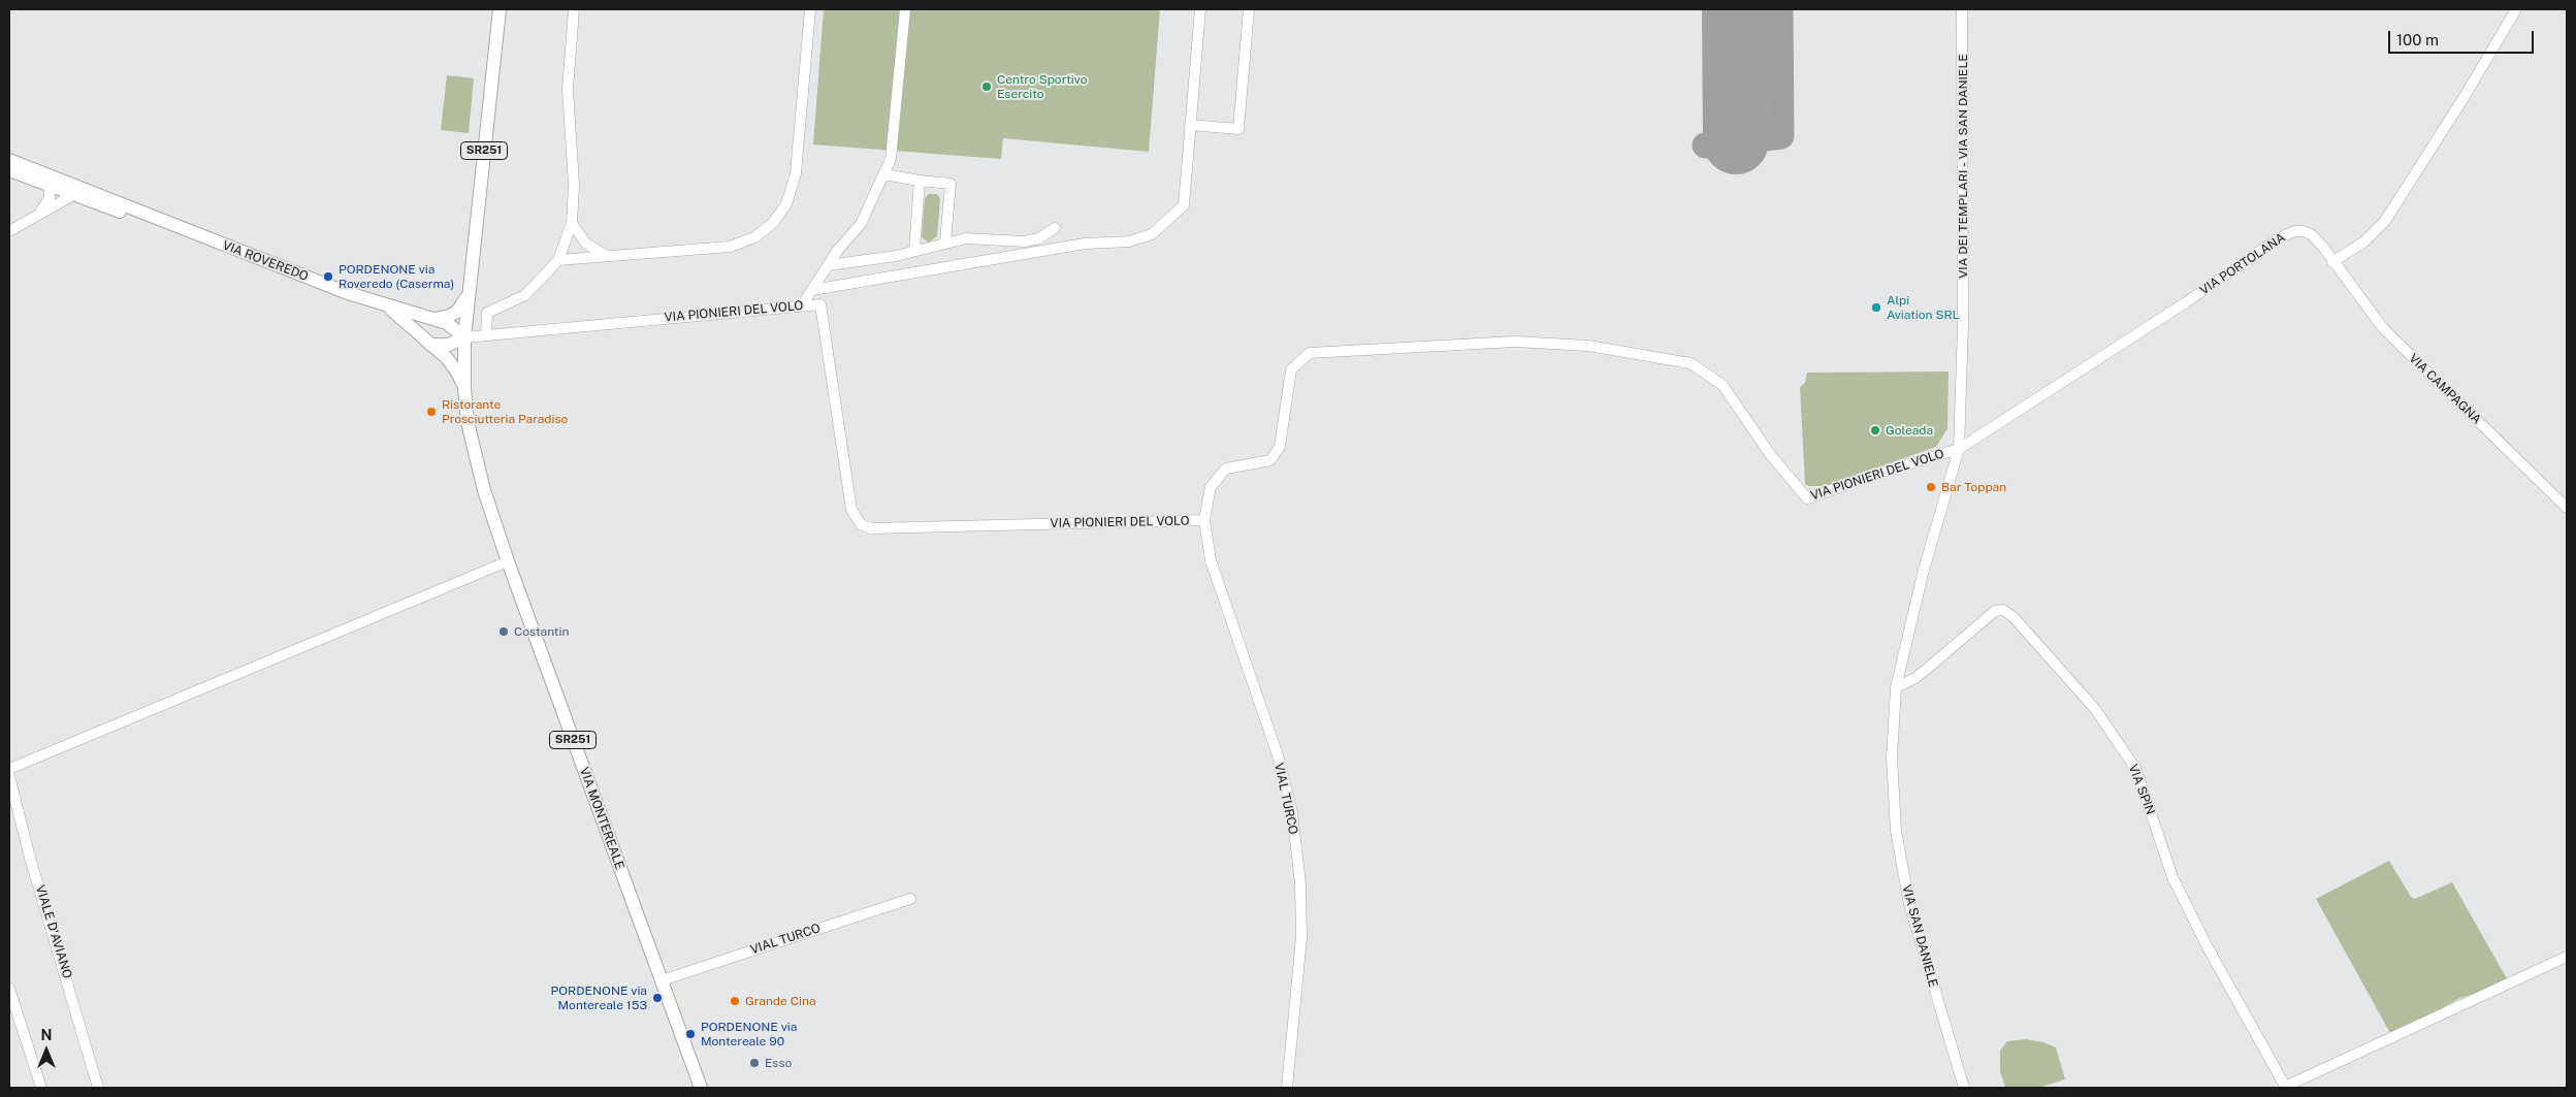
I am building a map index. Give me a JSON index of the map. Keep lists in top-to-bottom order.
{
  "streets": {
    "main road": ["SR251", "VIA ROVEREDO", "VIA MONTEREALE"],
    "street": [
      "VIA DEI TEMPLARI - VIA SAN DANIELE",
      "VIA PORTOLANA",
      "VIA PIONIERI DEL VOLO",
      "VIA CAMPAGNA",
      "VIA SPIN",
      "VIAL TURCO",
      "VIALE D'AVIANO",
      "VIA SAN DANIELE"
    ]
  },
  "crossings": [
    ["SR251", "VIA ROVEREDO"],
    ["SR251", "VIA PIONIERI DEL VOLO"],
    ["SR251", "VIA MONTEREALE"],
    ["VIA DEI TEMPLARI - VIA SAN DANIELE", "VIA PORTOLANA"],
    ["VIA DEI TEMPLARI - VIA SAN DANIELE", "VIA PIONIERI DEL VOLO"],
    ["VIA DEI TEMPLARI - VIA SAN DANIELE", "VIA SPIN"],
    ["VIA DEI TEMPLARI - VIA SAN DANIELE", "VIA SAN DANIELE"],
    ["VIA ROVEREDO", "VIA PIONIERI DEL VOLO"],
    ["VIA ROVEREDO", "VIA MONTEREALE"],
    ["VIA PORTOLANA", "VIA PIONIERI DEL VOLO"],
    ["VIA PORTOLANA", "VIA CAMPAGNA"],
    ["VIA PIONIERI DEL VOLO", "VIAL TURCO"],
    ["VIA PIONIERI DEL VOLO", "VIA MONTEREALE"],
    ["VIA SPIN", "VIA SAN DANIELE"],
    ["VIAL TURCO", "VIA MONTEREALE"]
  ],
  "places": [
    "Centro Sportivo Esercito",
    "PORDENONE via Roveredo (Caserma)",
    "Alpi Aviation SRL",
    "Ristorante Prosciutteria Paradiso",
    "Goleada",
    "Bar Toppan",
    "Costantin",
    "PORDENONE via Montereale 153",
    "Grande Cina",
    "PORDENONE via Montereale 90",
    "Esso"
  ],
  "scale_bar": "100 m",
  "north": "top"
}
